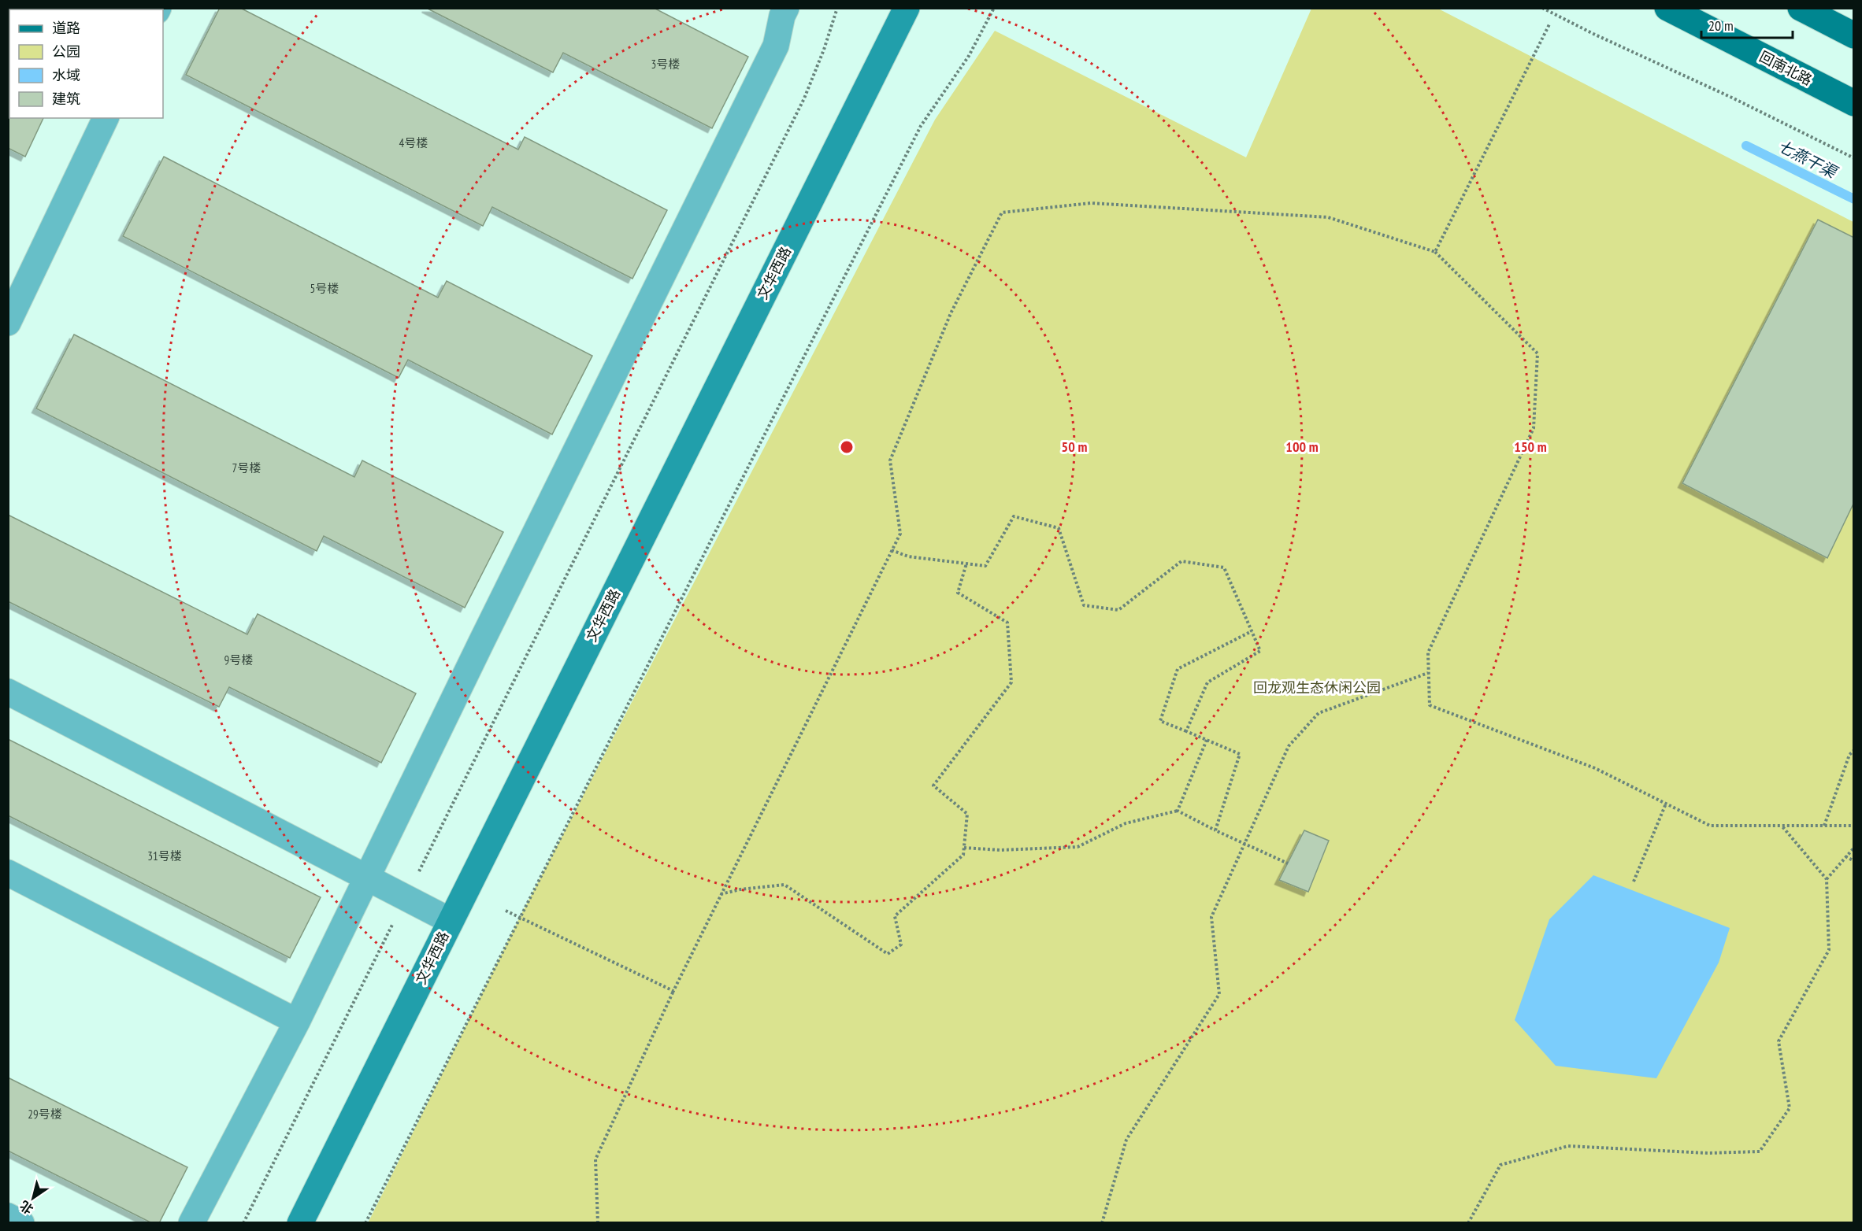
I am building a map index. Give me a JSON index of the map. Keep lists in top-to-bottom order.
{
  "streets": {
    "main road": ["回南北路"],
    "street": ["文华西路"]
  },
  "water": ["七燕干渠"],
  "parks": ["回龙观生态休闲公园"],
  "house_numbers": [
    "3号楼",
    "4号楼",
    "5号楼",
    "7号楼",
    "9号楼",
    "31号楼",
    "29号楼"
  ],
  "legend": [
    "道路",
    "公园",
    "水域",
    "建筑"
  ],
  "scale_bar": "20 m",
  "north": "bottom left",
  "rings": ["50 m", "100 m", "150 m"]
}
